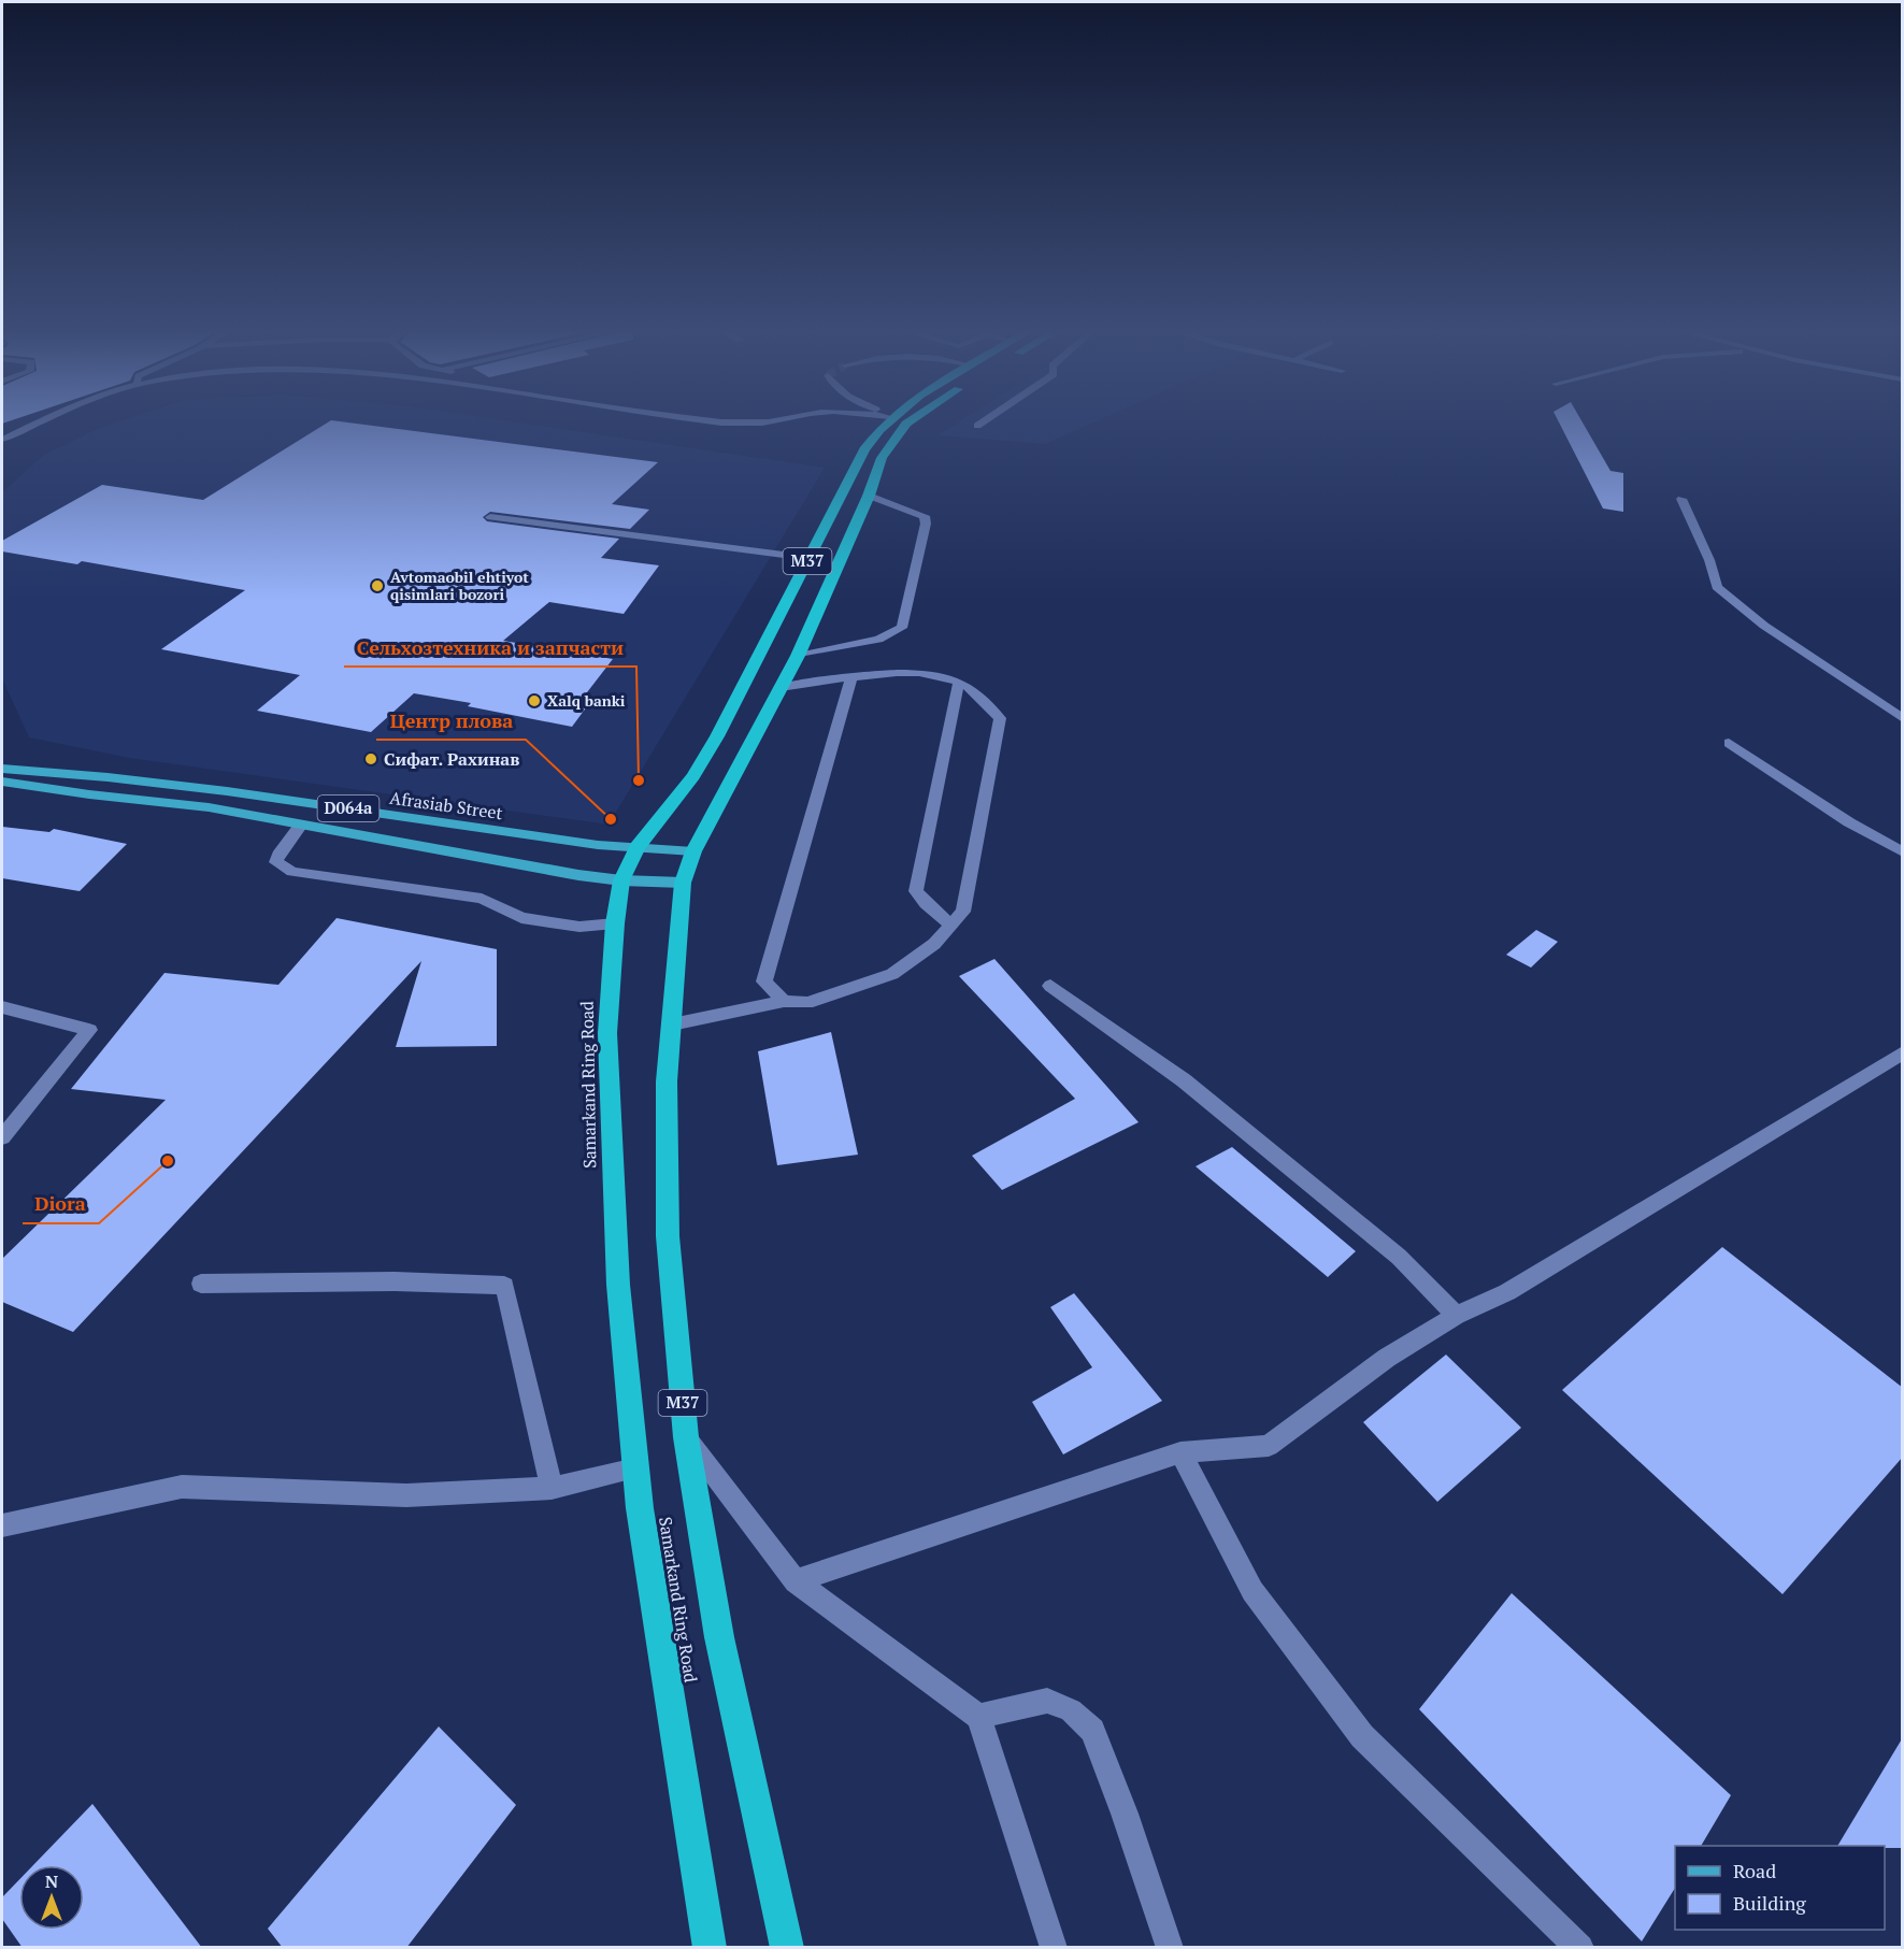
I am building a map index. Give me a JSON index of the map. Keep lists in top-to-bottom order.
{
  "streets": {
    "highway": ["M37", "Samarkand Ring Road"],
    "main road": ["Afrasiab Street", "D064a"]
  },
  "crossings": [
    ["Afrasiab Street", "Samarkand Ring Road"],
    ["D064a", "Samarkand Ring Road"]
  ],
  "places": [
    "Avtomaobil ehtiyot qisimlari bozori",
    "Xalq banki",
    "Сифат. Рахинав",
    "Сельхозтехника и запчасти",
    "Центр плова",
    "Diora"
  ],
  "legend": ["Road", "Building"],
  "north": "top"
}
